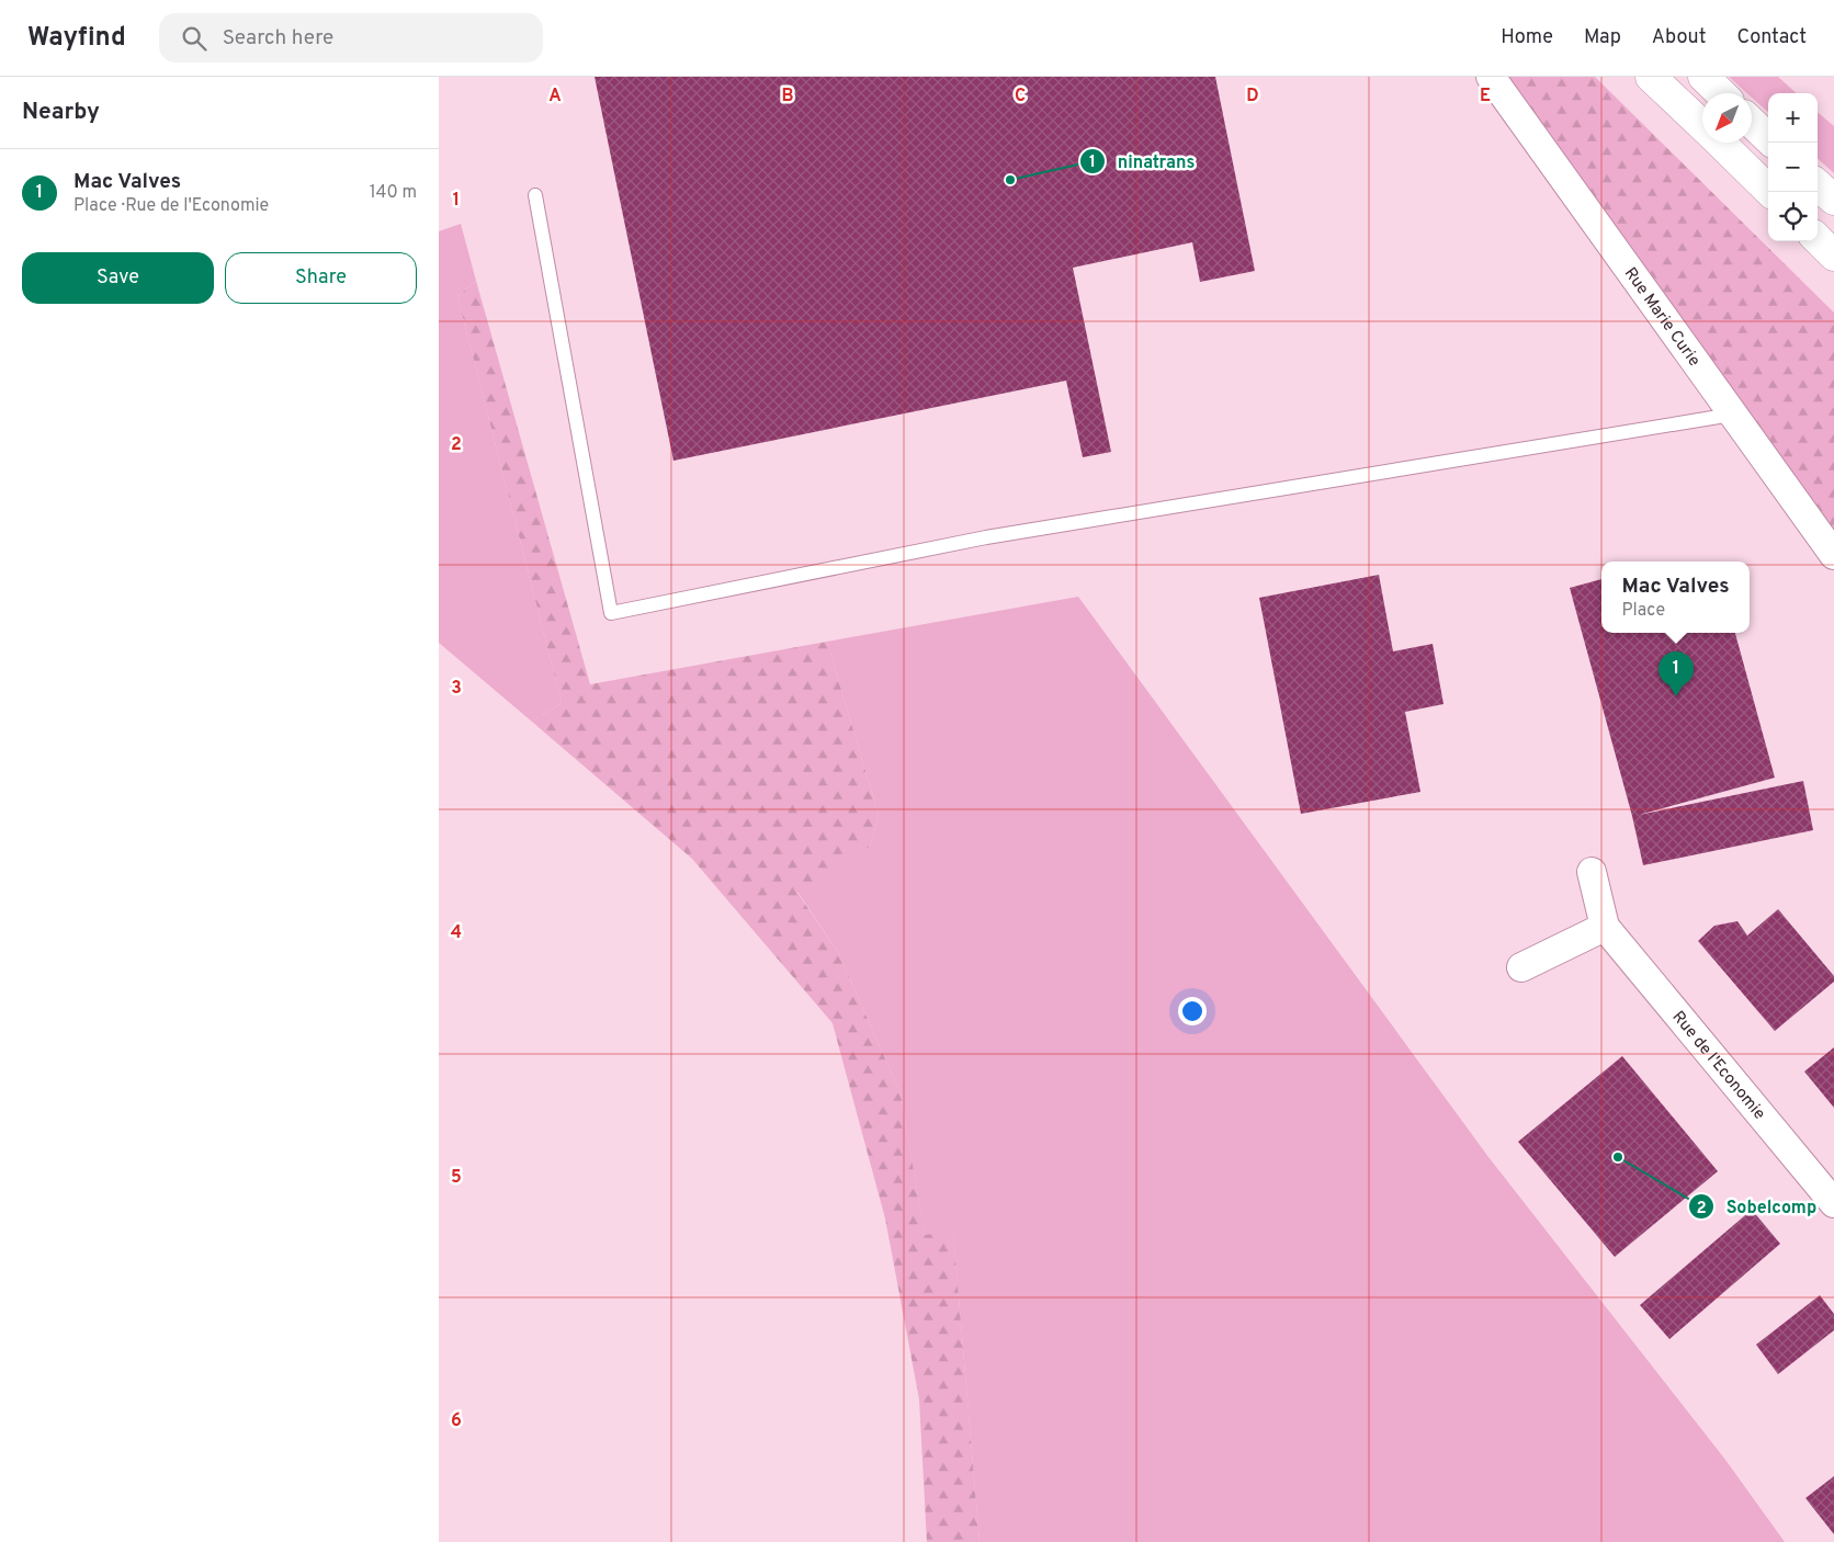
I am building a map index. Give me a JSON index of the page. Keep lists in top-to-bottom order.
{
  "streets": {
    "street": ["Rue Marie Curie", "Rue de l'Economie"]
  },
  "places": ["ninatrans", "Sobelcomp"],
  "north": "bottom left",
  "page": {
    "header": "Wayfind",
    "search": "Search here",
    "nav": [
      "Home",
      "Map",
      "About",
      "Contact"
    ],
    "heading": "Nearby",
    "map_buttons": ["+", "−"],
    "list": [
      {
        "mark": "1",
        "name": "Mac Valves",
        "note": "Place · Rue de l'Economie",
        "value": "140 m"
      }
    ],
    "buttons": ["Save", "Share"],
    "popup": ["Mac Valves", "Place"],
    "pins": "1"
  },
  "grid": {
    "columns": [
      "A",
      "B",
      "C",
      "D",
      "E"
    ],
    "rows": [
      "1",
      "2",
      "3",
      "4",
      "5",
      "6"
    ]
  }
}
